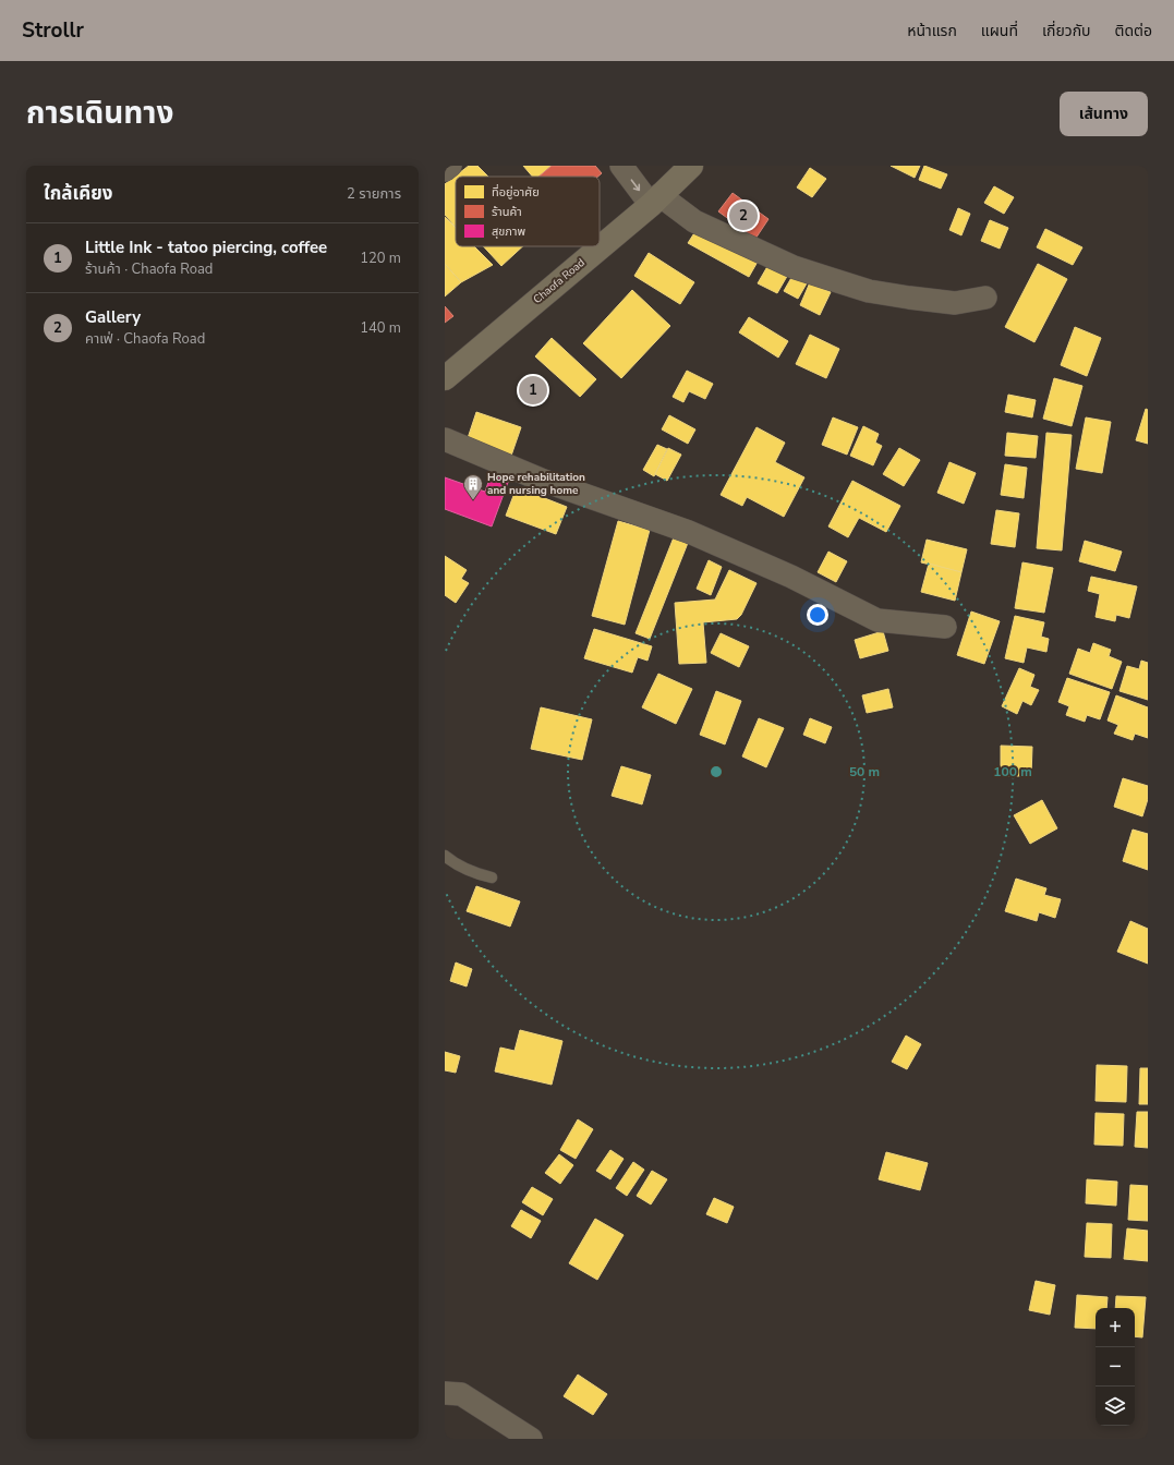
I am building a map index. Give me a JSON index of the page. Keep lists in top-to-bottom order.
{
  "streets": {
    "main road": ["Chaofa Road"]
  },
  "places": {
    "building": ["Hope rehabilitation and nursing home"]
  },
  "legend": ["ที่อยู่อาศัย", "ร้านค้า", "สุขภาพ"],
  "page": {
    "header": "Strollr",
    "nav": [
      "หน้าแรก",
      "แผนที่",
      "เกี่ยวกับ",
      "ติดต่อ"
    ],
    "title": "การเดินทาง",
    "buttons": "เส้นทาง",
    "heading": ["ใกล้เคียง", "2 รายการ"],
    "pins": ["2", "1"],
    "list": [
      {
        "mark": "1",
        "name": "Little Ink - tatoo piercing, coffee",
        "note": "ร้านค้า · Chaofa Road",
        "value": "120 m"
      },
      {
        "mark": "2",
        "name": "Gallery",
        "note": "คาเฟ่ · Chaofa Road",
        "value": "140 m"
      }
    ],
    "map_buttons": ["+", "−"]
  },
  "rings": ["50 m", "100 m"]
}
